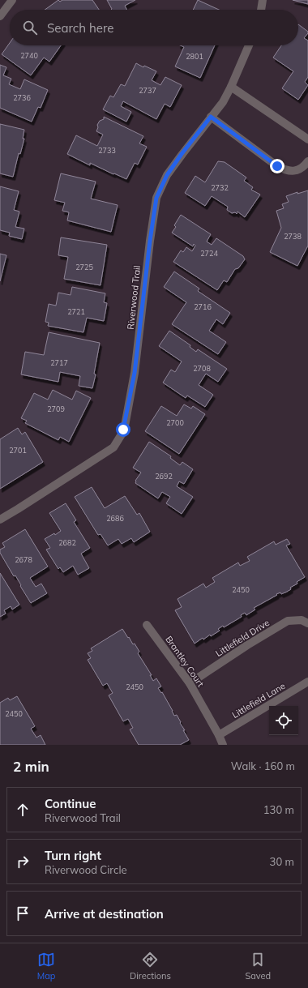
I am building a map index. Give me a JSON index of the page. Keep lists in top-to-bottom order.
{
  "streets": {
    "street": [
      "Riverwood Trail",
      "Littlefield Drive",
      "Brantley Court",
      "Littlefield Lane"
    ]
  },
  "crossings": [
    ["Littlefield Drive", "Brantley Court"],
    ["Brantley Court", "Littlefield Lane"]
  ],
  "house_numbers": [
    "2740",
    "2801",
    "2737",
    "2736",
    "2733",
    "2732",
    "2738",
    "2724",
    "2725",
    "2716",
    "2721",
    "2717",
    "2708",
    "2709",
    "2700",
    "2701",
    "2692",
    "2686",
    "2682",
    "2678",
    "2450",
    "2450",
    "2450"
  ],
  "page": {
    "search": "Search here",
    "heading": ["2 min", "Walk · 160 m"],
    "list": [
      ["Continue", "Riverwood Trail", "130 m"],
      ["Turn right", "Riverwood Circle", "30 m"],
      "Arrive at destination"
    ],
    "nav": ["Map", "Directions", "Saved"]
  }
}
